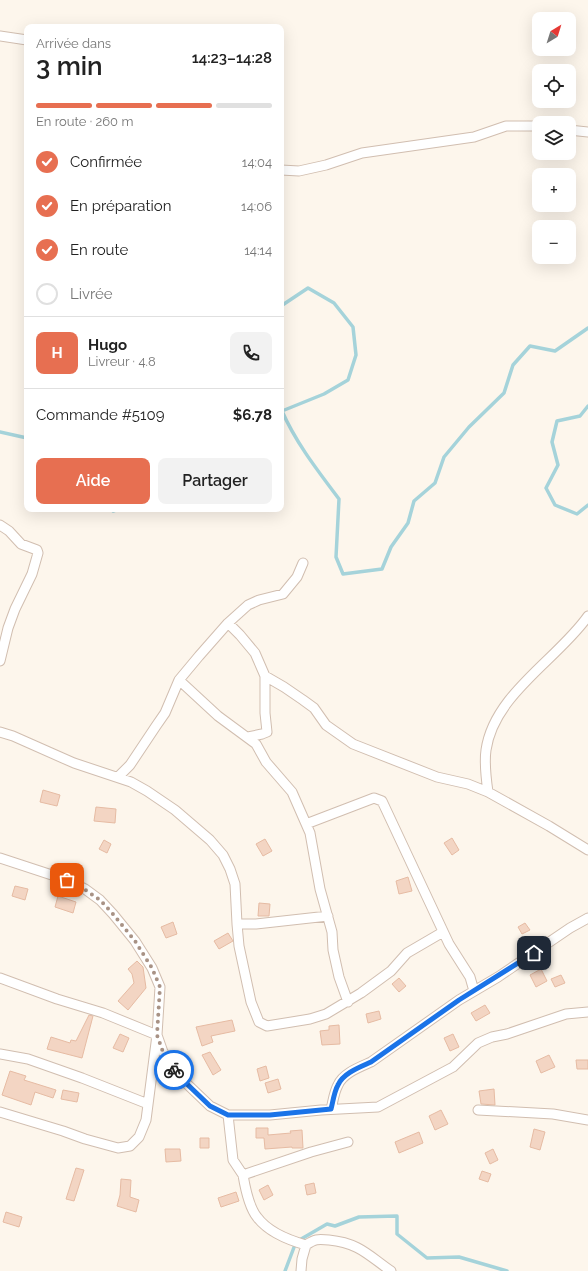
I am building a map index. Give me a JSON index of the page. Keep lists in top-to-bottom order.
{
  "north": "top right",
  "page": {
    "map_buttons": ["+", "−"],
    "heading": ["3 min", "Arrivée dans", "14:23–14:28"],
    "panel": [
      "Hugo",
      "Livreur · 4.8",
      "Commande #5109",
      "$6.78"
    ],
    "bar": "En route · 260 m",
    "list": [
      ["Confirmée", "14:04"],
      ["En préparation", "14:06"],
      ["En route", "14:14"],
      "Livrée"
    ],
    "round": "H",
    "buttons": ["Aide", "Partager"]
  }
}
